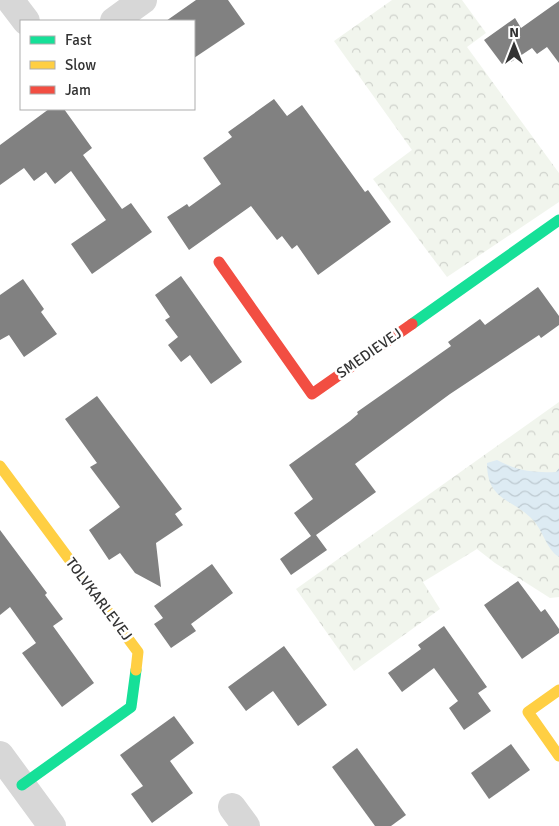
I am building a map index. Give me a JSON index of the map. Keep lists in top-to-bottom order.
{
  "streets": {
    "street": ["SMEDIEVEJ", "TOLVKARLEVEJ"]
  },
  "legend": ["Fast", "Slow", "Jam"],
  "north": "top"
}
